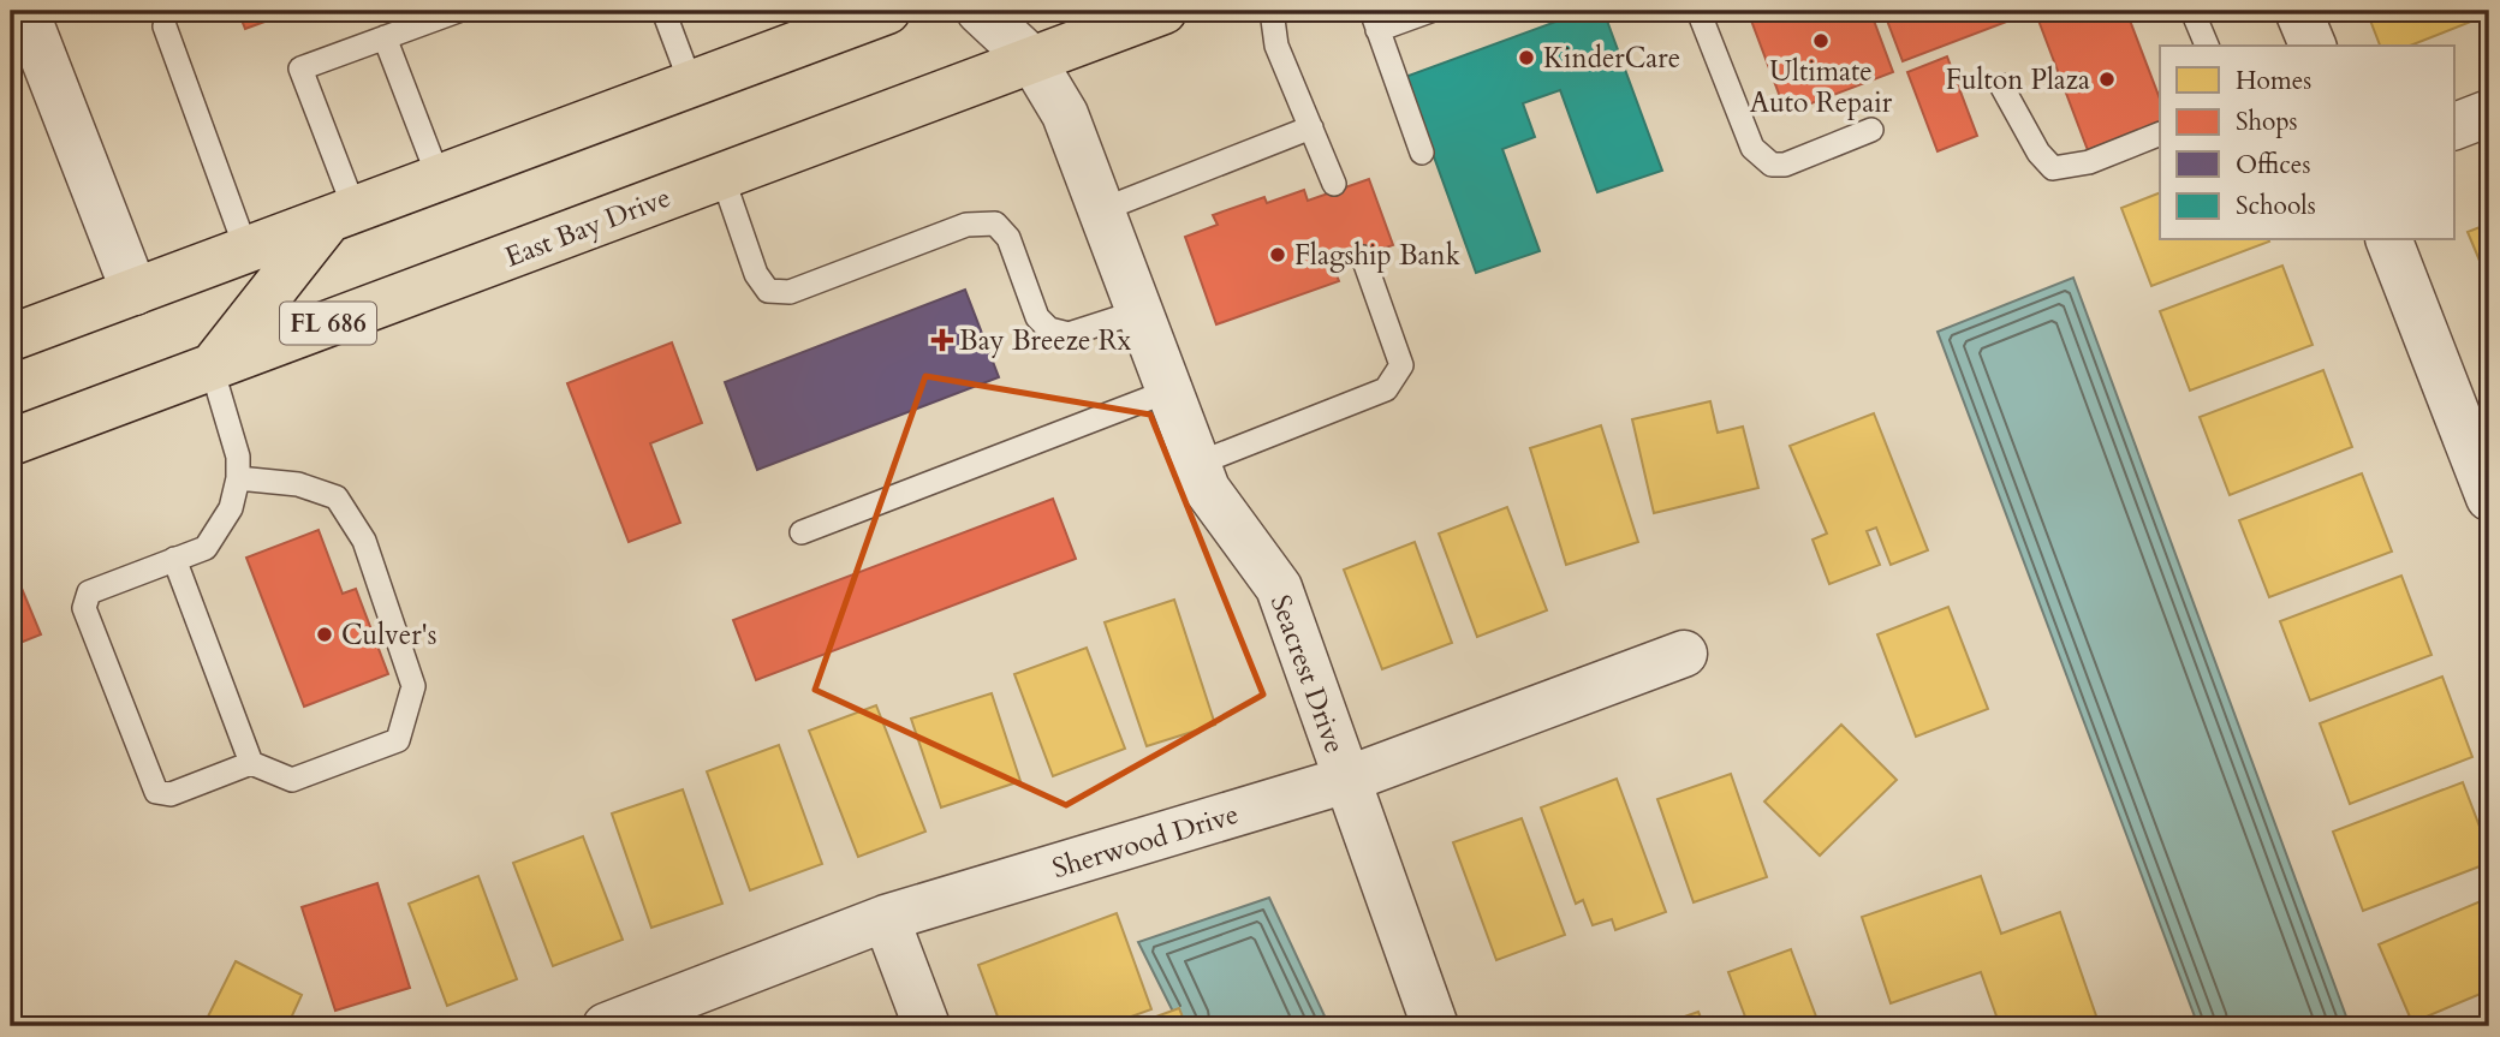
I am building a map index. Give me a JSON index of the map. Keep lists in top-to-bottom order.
{
  "streets": {
    "main road": ["East Bay Drive", "FL 686"],
    "street": ["Seacrest Drive", "Sherwood Drive"]
  },
  "crossings": [
    ["East Bay Drive", "Seacrest Drive"],
    ["Seacrest Drive", "Sherwood Drive"]
  ],
  "places": {
    "other": [
      "Ultimate Auto Repair",
      "KinderCare",
      "Fulton Plaza",
      "Flagship Bank",
      "Culver's"
    ],
    "health": ["Bay Breeze Rx"]
  },
  "legend": [
    "Homes",
    "Shops",
    "Offices",
    "Schools"
  ]
}
